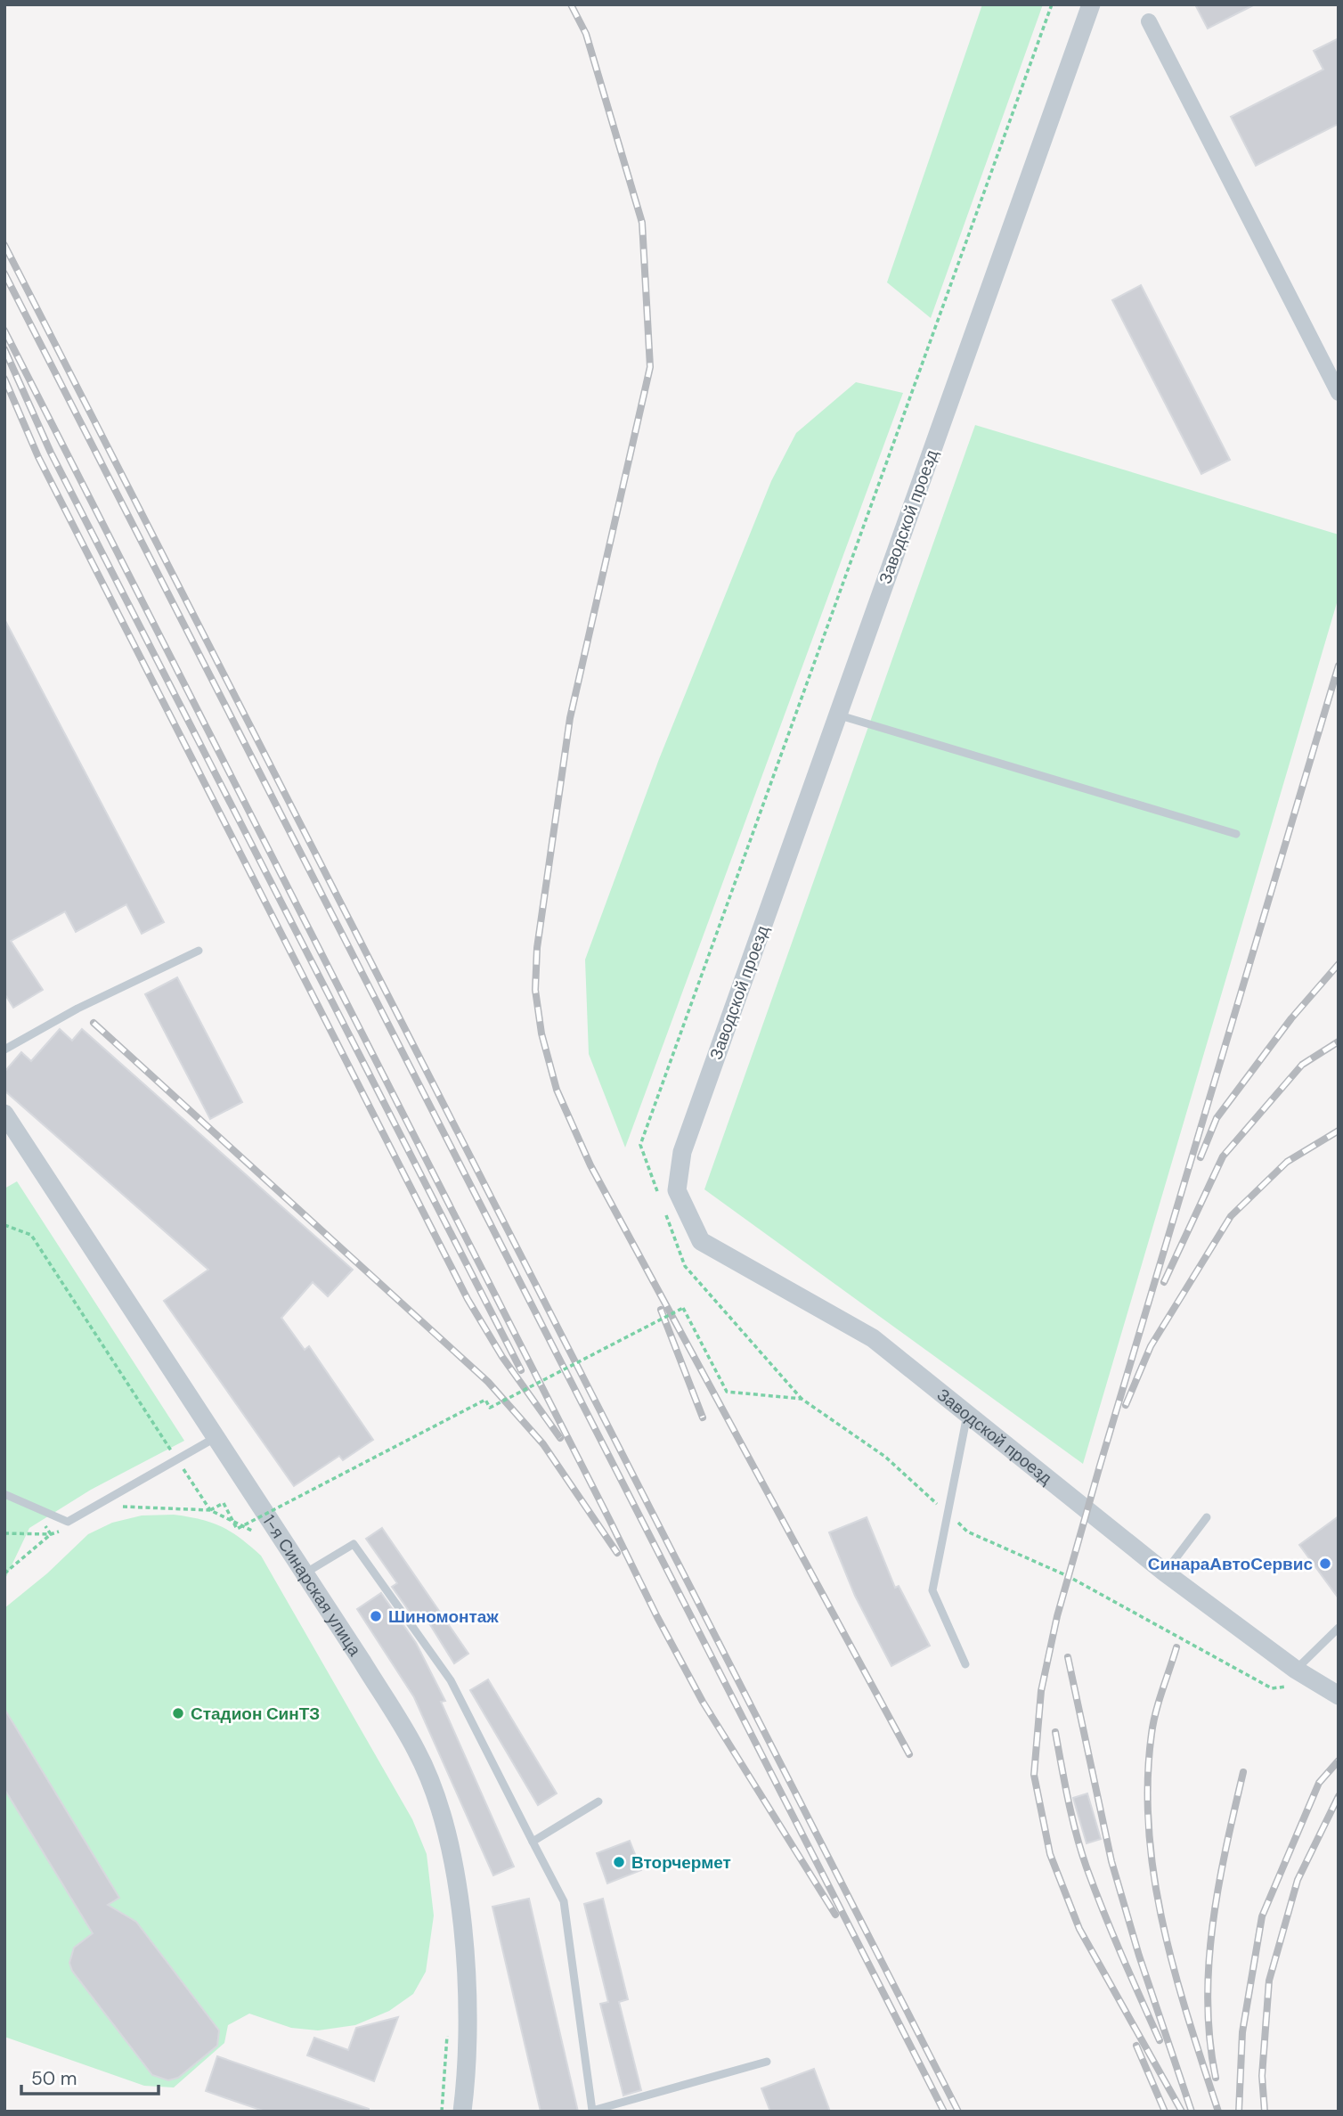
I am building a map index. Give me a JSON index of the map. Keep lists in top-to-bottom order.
{
  "streets": {
    "street": ["Заводской проезд", "1-я Синарская улица"]
  },
  "places": [
    "СинараАвтоСервис",
    "Шиномонтаж",
    "Стадион СинТЗ",
    "Вторчермет"
  ],
  "scale_bar": "50 m"
}
